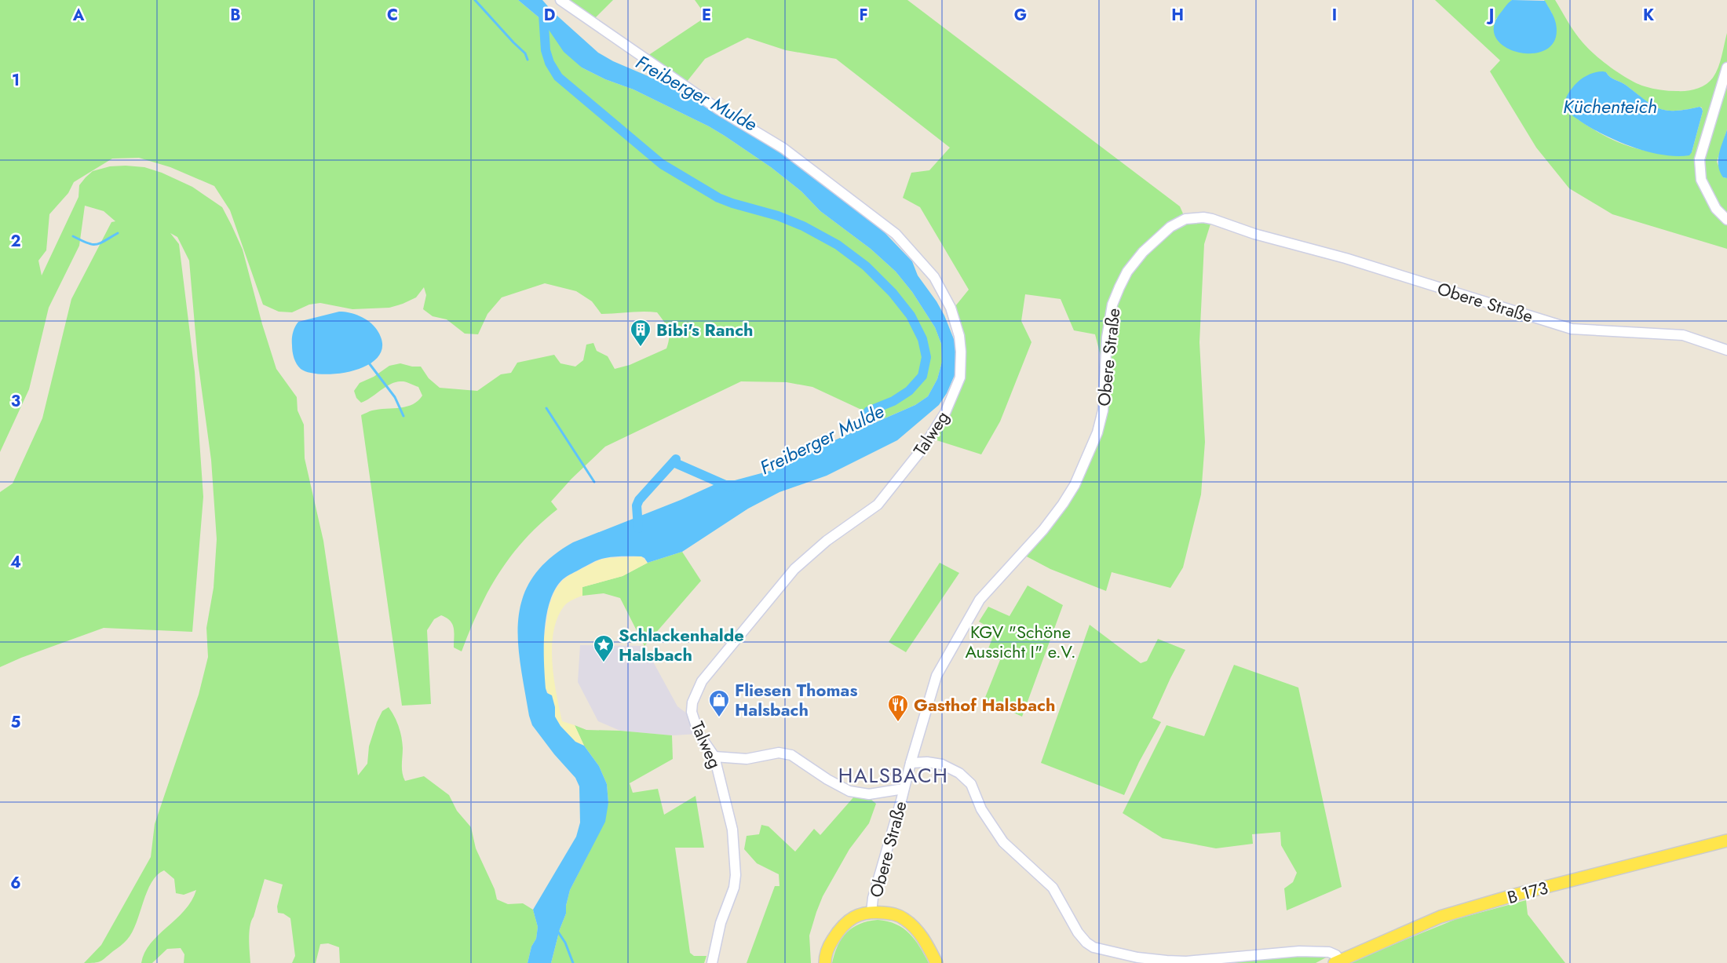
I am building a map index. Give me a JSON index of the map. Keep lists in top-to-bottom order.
{
  "streets": {
    "main road": ["B 173"],
    "street": ["Obere Straße", "Talweg"]
  },
  "districts": ["HALSBACH"],
  "water": ["Freiberger Mulde", "Küchenteich"],
  "parks": ["KGV \"Schöne Aussicht I\" e.V."],
  "places": {
    "building": ["Bibi's Ranch"],
    "place": ["Schlackenhalde Halsbach"],
    "shop": ["Fliesen Thomas Halsbach"],
    "restaurant": ["Gasthof Halsbach"]
  },
  "grid": {
    "columns": [
      "A",
      "B",
      "C",
      "D",
      "E",
      "F",
      "G",
      "H",
      "I",
      "J",
      "K"
    ],
    "rows": [
      "1",
      "2",
      "3",
      "4",
      "5",
      "6"
    ]
  }
}
